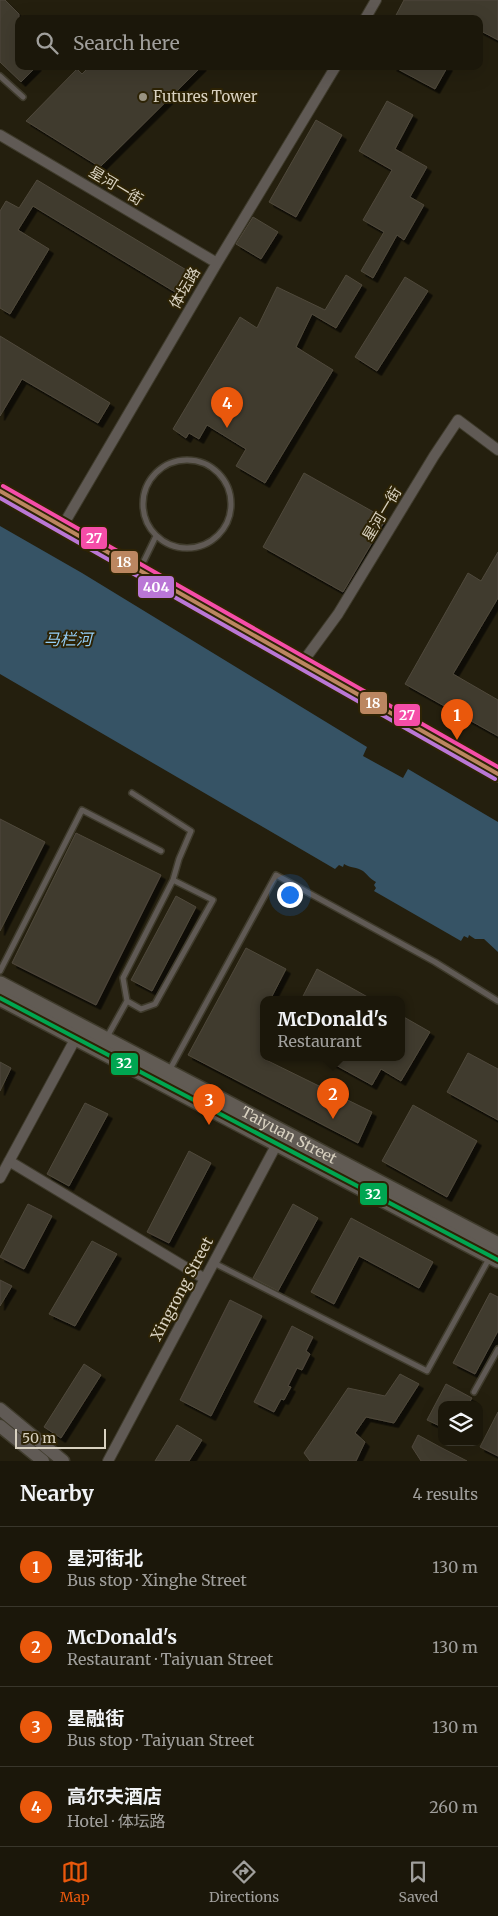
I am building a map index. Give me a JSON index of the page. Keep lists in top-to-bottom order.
{
  "streets": {
    "main road": ["Taiyuan Street"],
    "street": ["星河一街", "体坛路", "Xingrong Street"]
  },
  "crossings": [
    ["星河一街", "体坛路"],
    ["Taiyuan Street", "Xingrong Street"]
  ],
  "water": ["马栏河"],
  "places": ["Futures Tower"],
  "lines": [
    "transit line 27",
    "transit line 18",
    "transit line 404",
    "transit line 32"
  ],
  "scale_bar": "50 m",
  "page": {
    "search": "Search here",
    "pins": [
      "4",
      "1",
      "2",
      "3"
    ],
    "popup": ["McDonald's", "Restaurant"],
    "scale": "50 m",
    "heading": ["Nearby", "4 results"],
    "list": [
      {
        "mark": "1",
        "name": "星河街北",
        "note": "Bus stop · Xinghe Street",
        "value": "130 m"
      },
      {
        "mark": "2",
        "name": "McDonald's",
        "note": "Restaurant · Taiyuan Street",
        "value": "130 m"
      },
      {
        "mark": "3",
        "name": "星融街",
        "note": "Bus stop · Taiyuan Street",
        "value": "130 m"
      },
      {
        "mark": "4",
        "name": "高尔夫酒店",
        "note": "Hotel · 体坛路",
        "value": "260 m"
      }
    ],
    "nav": ["Map", "Directions", "Saved"]
  }
}
